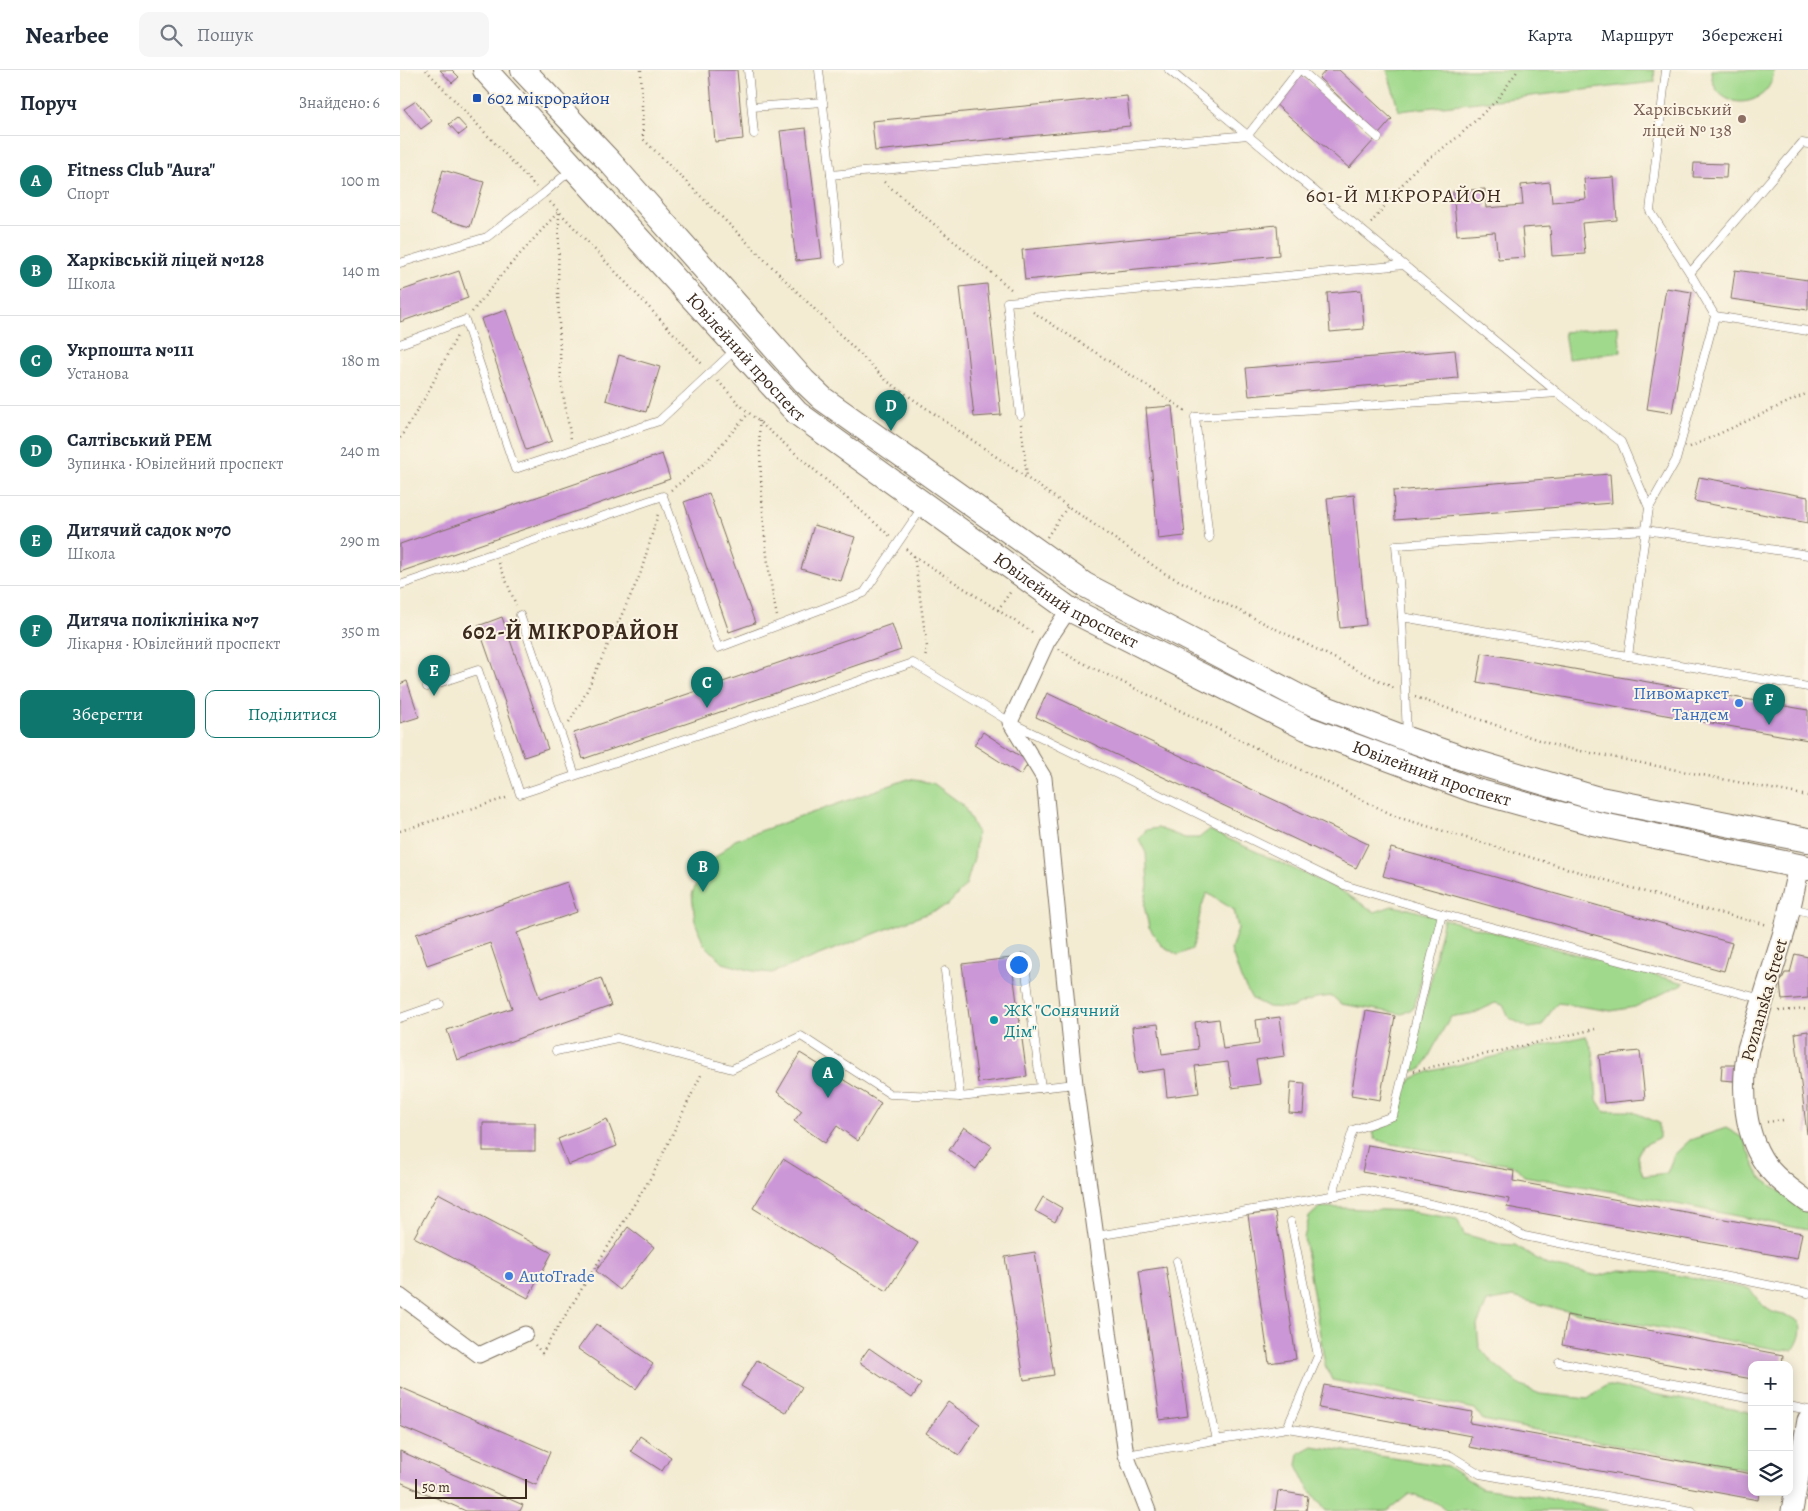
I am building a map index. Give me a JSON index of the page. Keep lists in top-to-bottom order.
{
  "streets": {
    "main road": ["Ювілейний проспект"],
    "street": ["Poznanska Street"]
  },
  "crossings": [
    ["Ювілейний проспект", "Poznanska Street"]
  ],
  "districts": ["601-Й МІКРОРАЙОН", "602-Й МІКРОРАЙОН"],
  "places": {
    "transit": ["602 мікрорайон"],
    "other": [
      "Харківський ліцей № 138",
      "Пивомаркет Тандем",
      "ЖК \"Сонячний Дім\"",
      "AutoTrade"
    ]
  },
  "scale_bar": "50 m",
  "page": {
    "header": "Nearbee",
    "search": "Пошук",
    "nav": ["Карта", "Маршрут", "Збережені"],
    "heading": ["Поруч", "Знайдено: 6"],
    "list": [
      {
        "mark": "A",
        "name": "Fitness Club \"Aura\"",
        "note": "Спорт",
        "value": "100 m"
      },
      {
        "mark": "B",
        "name": "Харківській ліцей №128",
        "note": "Школа",
        "value": "140 m"
      },
      {
        "mark": "C",
        "name": "Укрпошта №111",
        "note": "Установа",
        "value": "180 m"
      },
      {
        "mark": "D",
        "name": "Салтівський РЕМ",
        "note": "Зупинка · Ювілейний проспект",
        "value": "240 m"
      },
      {
        "mark": "E",
        "name": "Дитячий садок №70",
        "note": "Школа",
        "value": "290 m"
      },
      {
        "mark": "F",
        "name": "Дитяча поліклініка №7",
        "note": "Лікарня · Ювілейний проспект",
        "value": "350 m"
      }
    ],
    "pins": [
      "D",
      "E",
      "C",
      "F",
      "B",
      "A"
    ],
    "buttons": ["Зберегти", "Поділитися"],
    "map_buttons": ["+", "−"],
    "scale": "50 m"
  }
}
